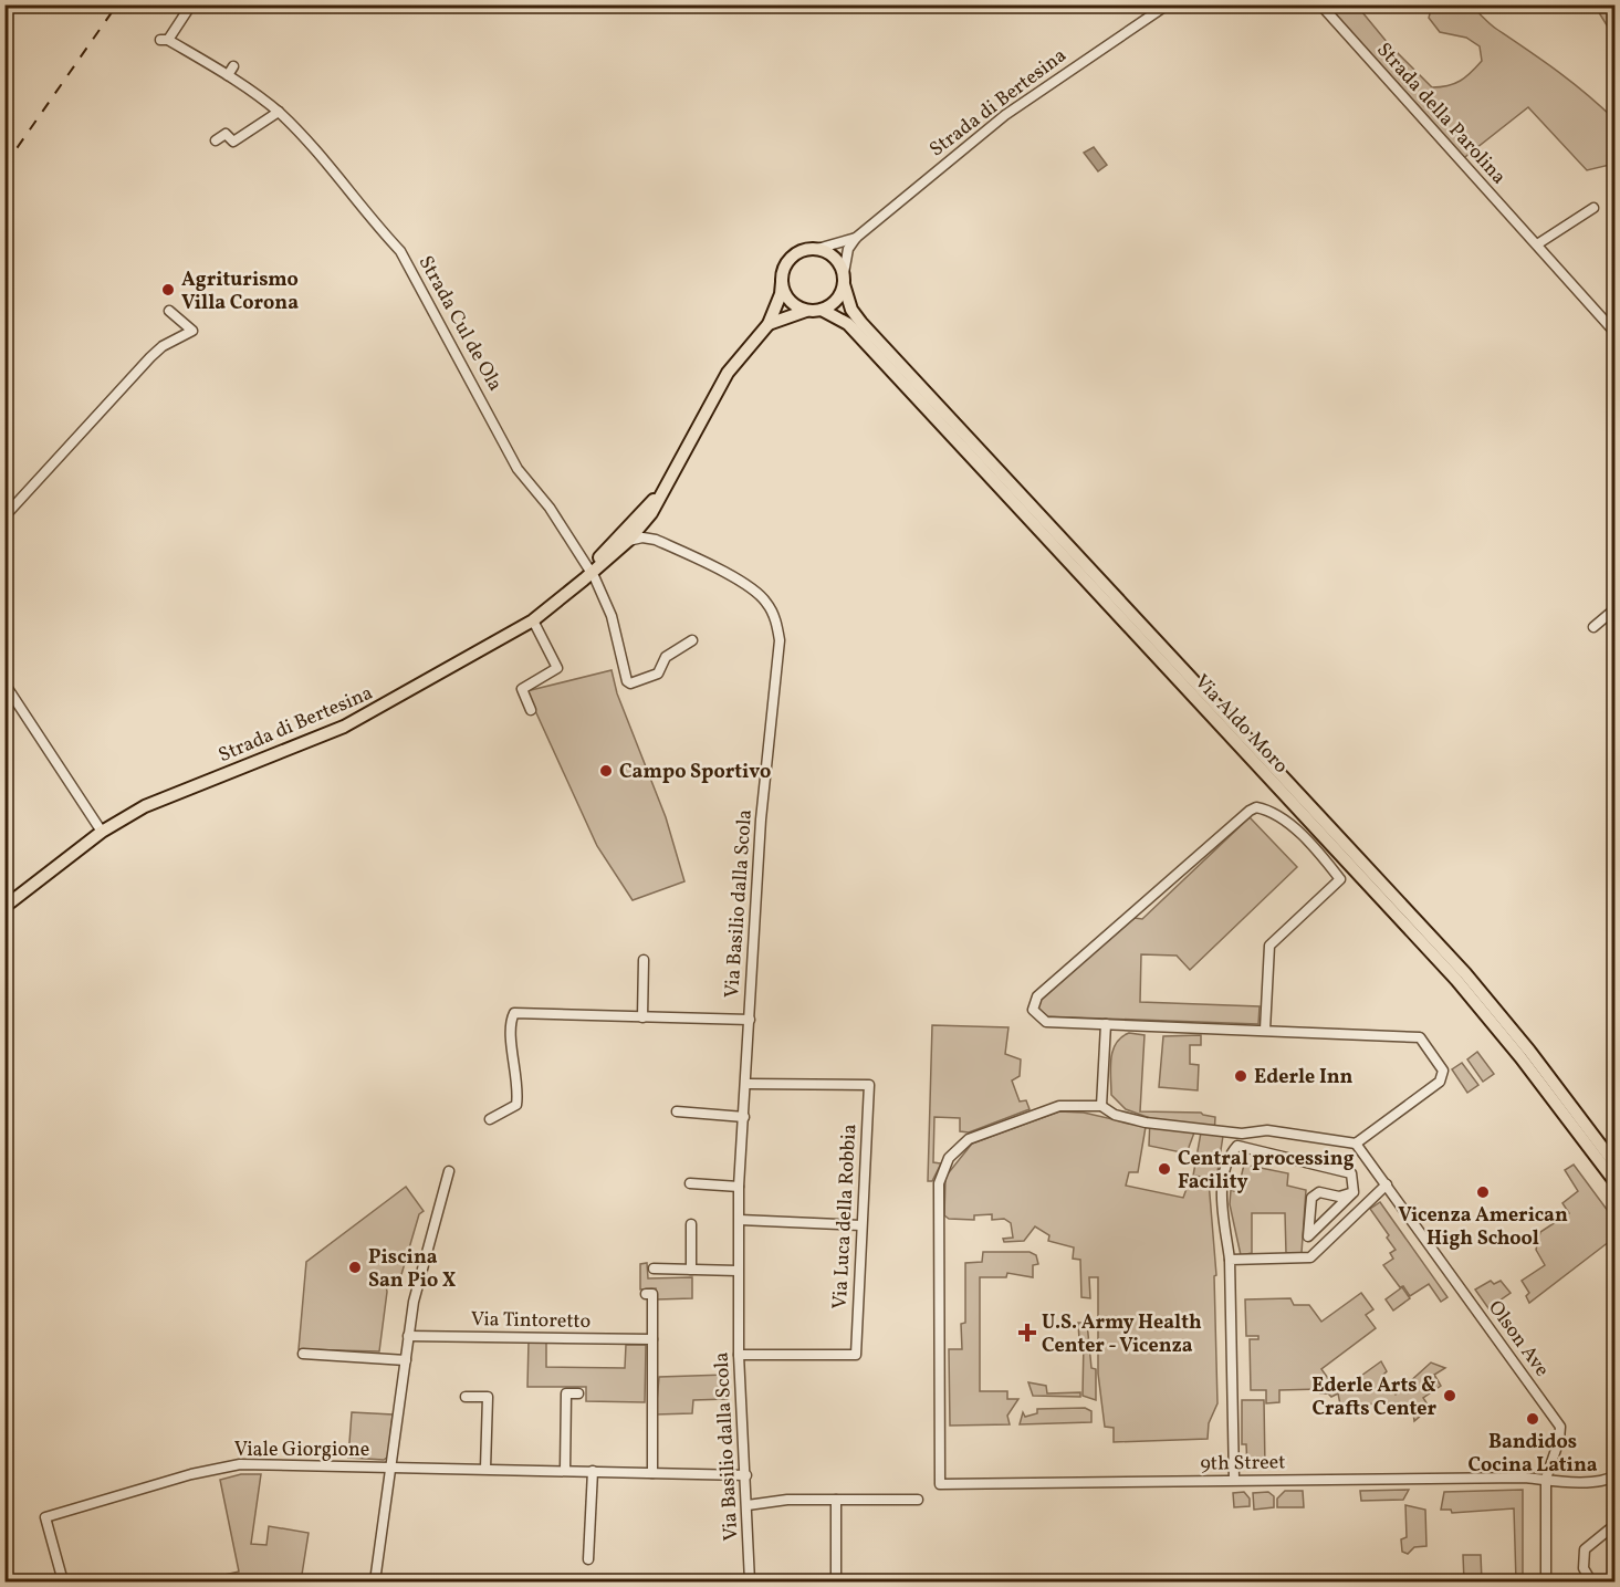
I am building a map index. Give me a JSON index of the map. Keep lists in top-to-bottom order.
{
  "streets": {
    "main road": ["Strada di Bertesina", "Via Aldo Moro"],
    "street": [
      "Strada della Parolina",
      "Strada Cul de Ola",
      "Via Basilio dalla Scola",
      "Via Luca della Robbia",
      "Via Tintoretto",
      "Olson Ave",
      "Viale Giorgione",
      "9th Street"
    ]
  },
  "crossings": [
    ["Strada di Bertesina", "Strada Cul de Ola"],
    ["Strada di Bertesina", "Via Aldo Moro"],
    ["Strada di Bertesina", "Via Basilio dalla Scola"],
    ["Via Basilio dalla Scola", "Via Luca della Robbia"],
    ["Via Basilio dalla Scola", "Viale Giorgione"],
    ["Olson Ave", "9th Street"]
  ],
  "places": {
    "other": [
      "Agriturismo Villa Corona",
      "Campo Sportivo",
      "Ederle Inn",
      "Central processing Facility",
      "Vicenza American High School",
      "Piscina San Pio X",
      "Ederle Arts & Crafts Center",
      "Bandidos Cocina Latina"
    ],
    "health": ["U.S. Army Health Center - Vicenza"]
  }
}
